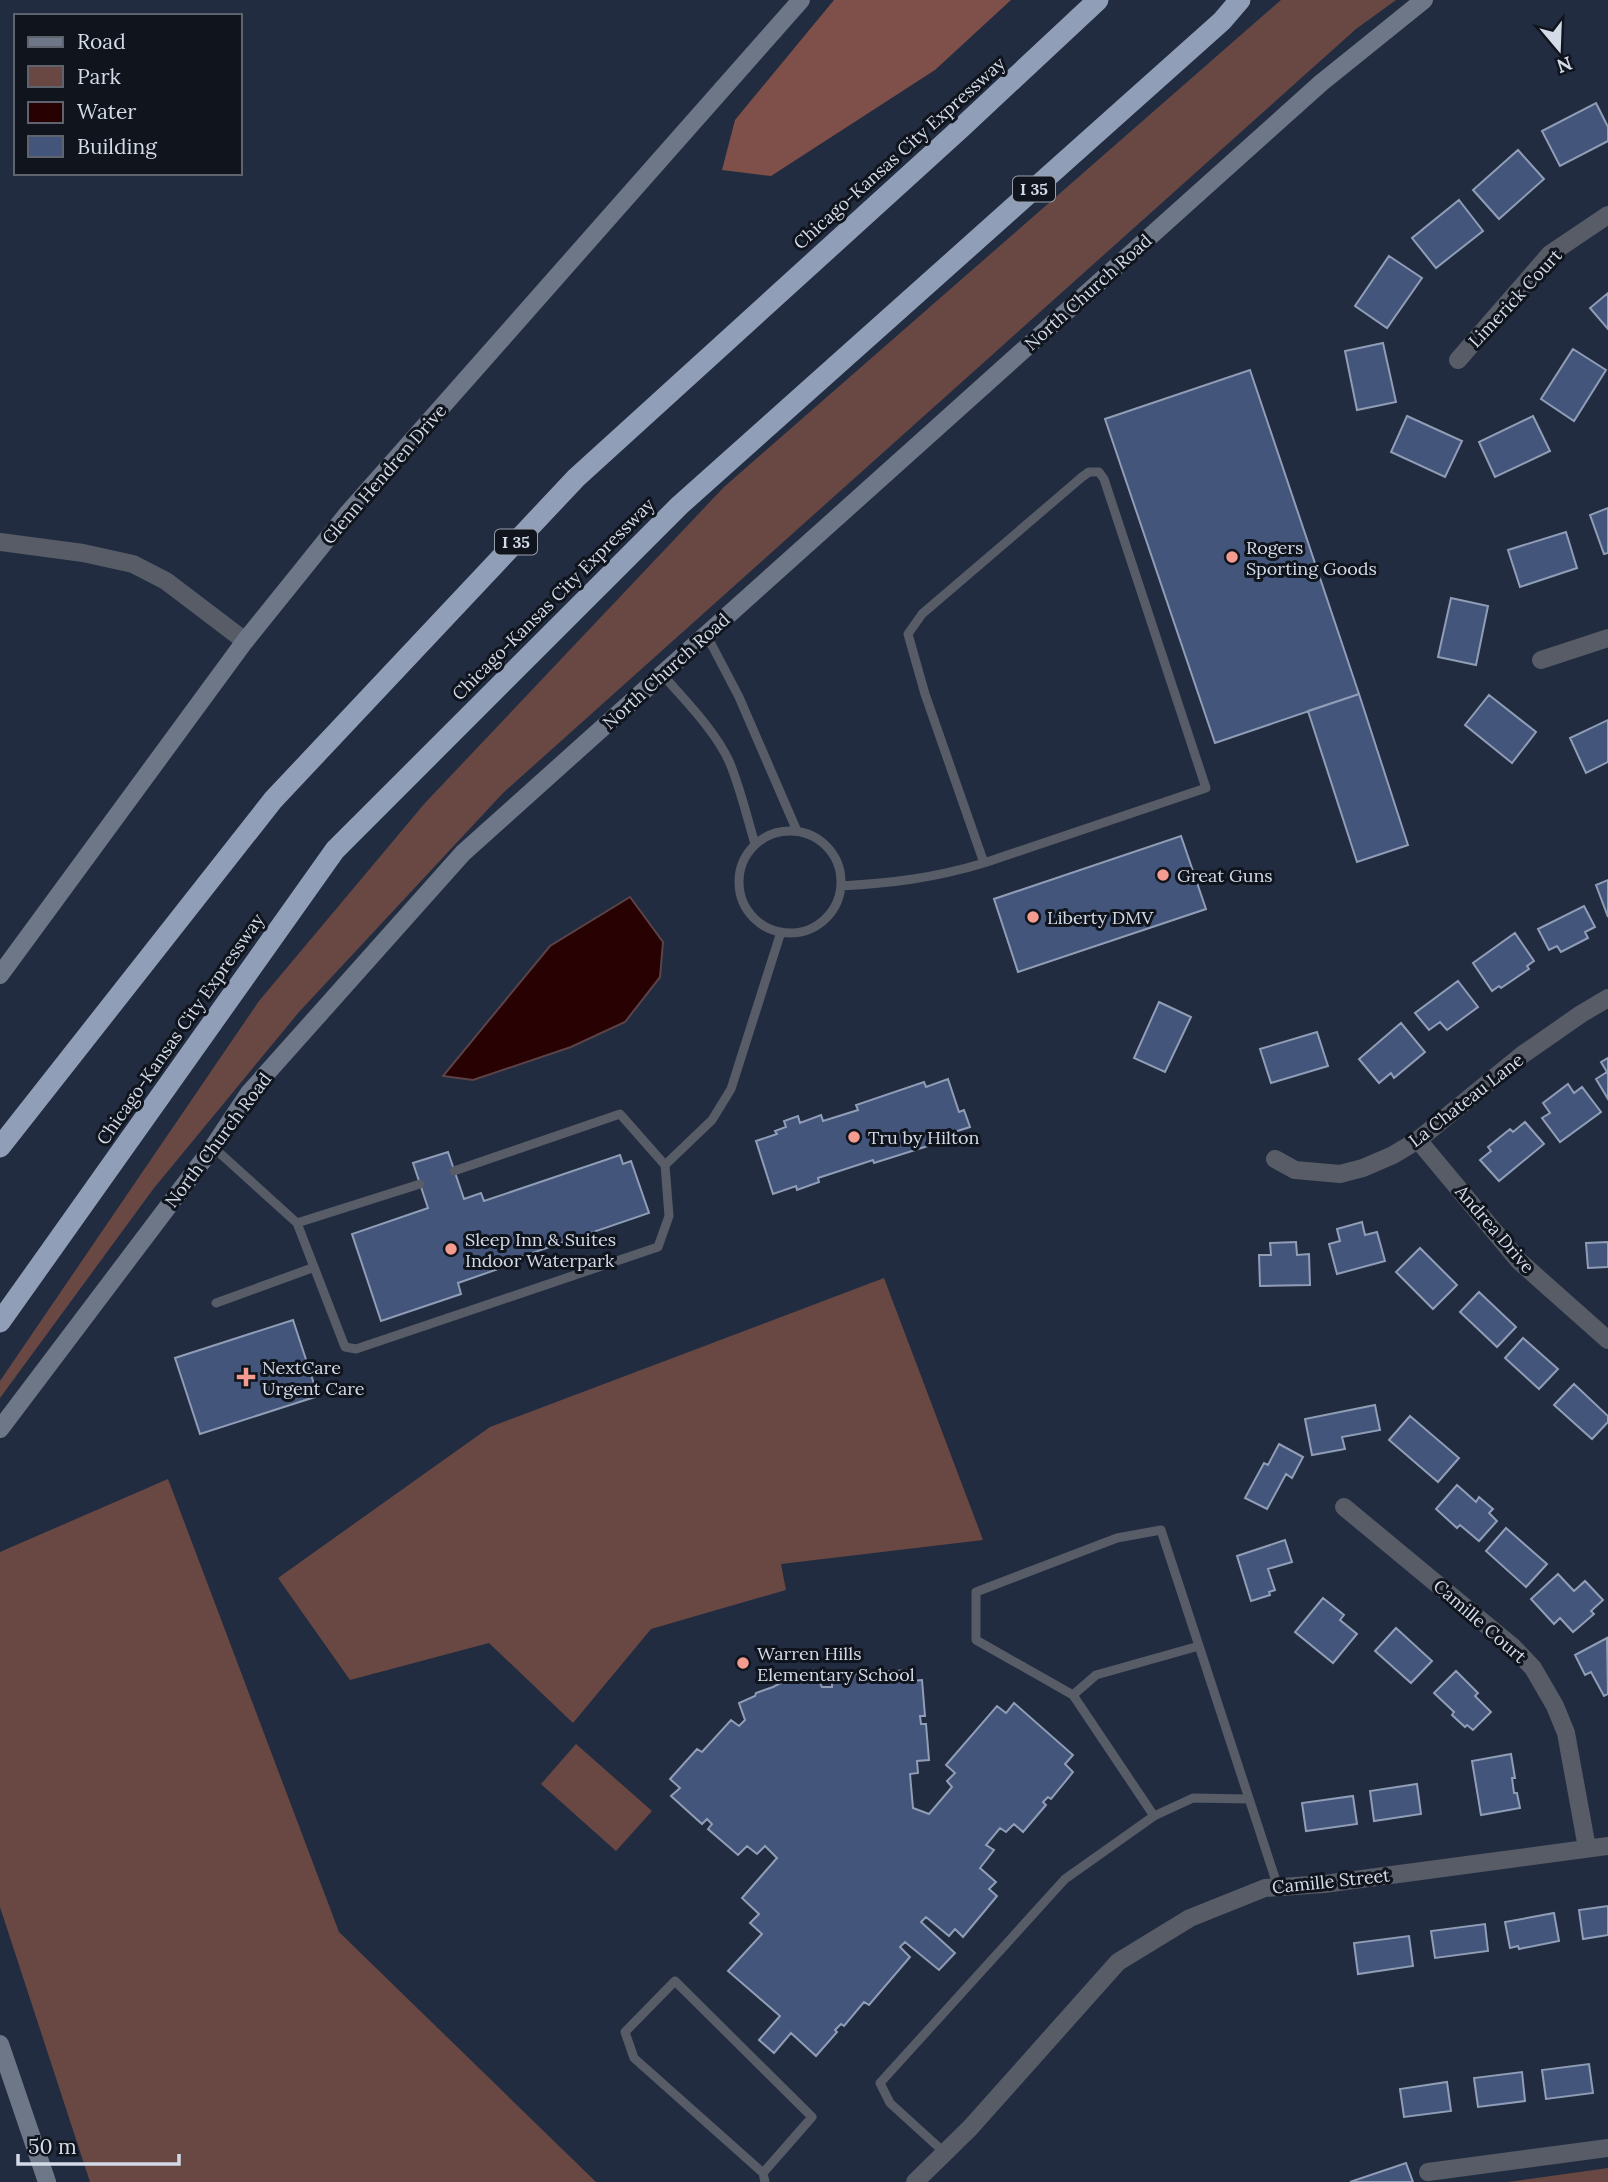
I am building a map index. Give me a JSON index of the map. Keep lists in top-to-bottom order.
{
  "streets": {
    "highway": ["Chicago-Kansas City Expressway", "I 35"],
    "main road": ["North Church Road", "Glenn Hendren Drive"],
    "street": [
      "Limerick Court",
      "La Chateau Lane",
      "Andrea Drive",
      "Camille Court",
      "Camille Street"
    ]
  },
  "crossings": [
    ["La Chateau Lane", "Andrea Drive"],
    ["Camille Court", "Camille Street"]
  ],
  "places": {
    "other": [
      "Rogers Sporting Goods",
      "Great Guns",
      "Liberty DMV",
      "Tru by Hilton",
      "Sleep Inn & Suites Indoor Waterpark",
      "Warren Hills Elementary School"
    ],
    "health": ["NextCare Urgent Care"]
  },
  "legend": [
    "Road",
    "Park",
    "Water",
    "Building"
  ],
  "scale_bar": "50 m",
  "north": "bottom"
}
